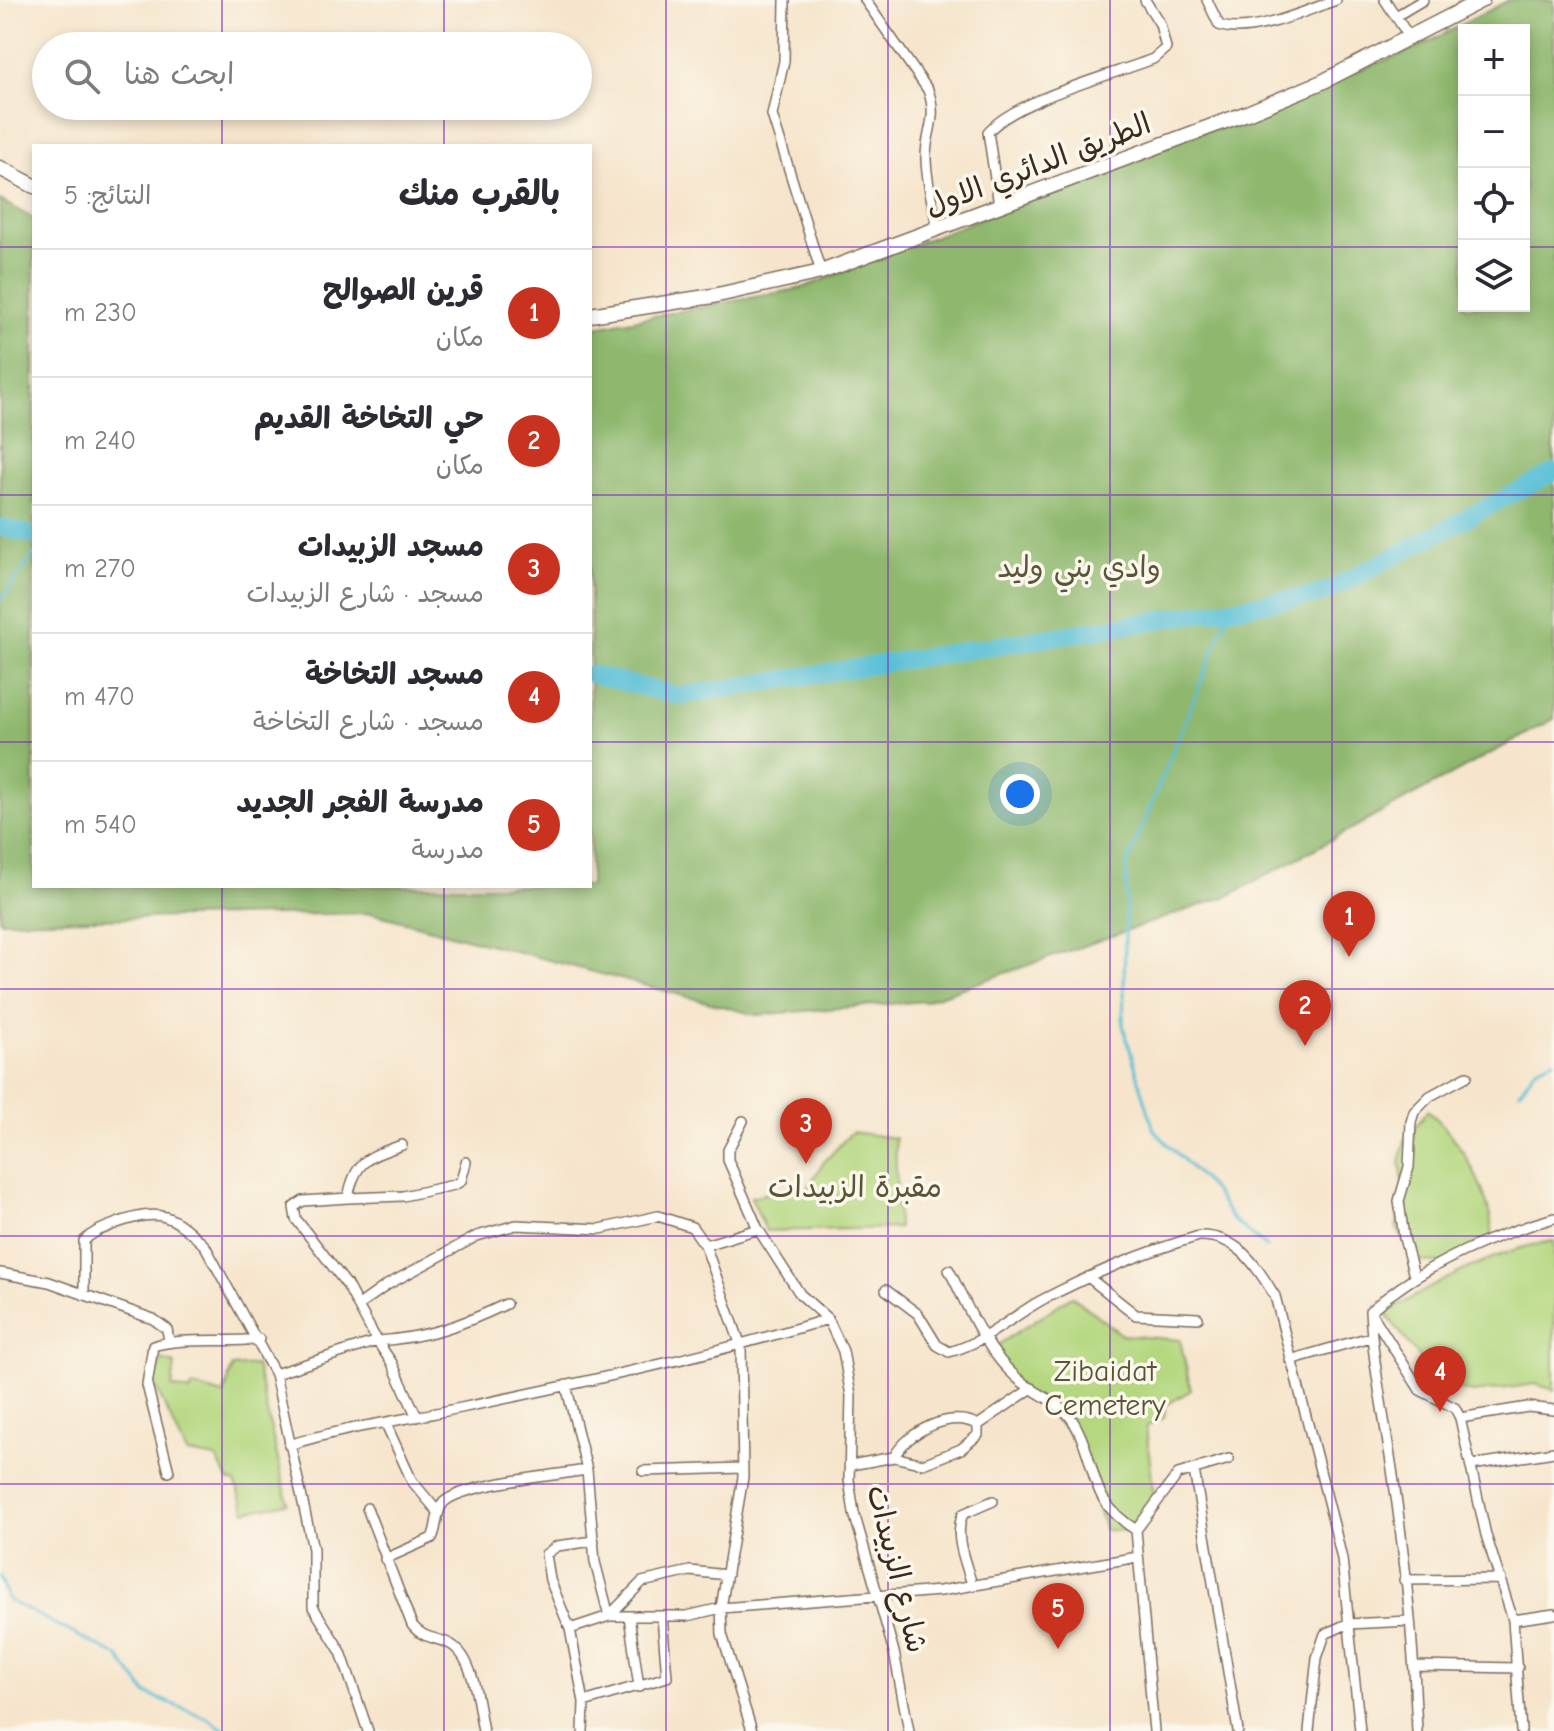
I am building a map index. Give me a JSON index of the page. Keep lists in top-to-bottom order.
{
  "streets": {
    "main road": ["الطريق الدائري الاول"],
    "street": ["شارع الزبيدات"]
  },
  "parks": ["وادي بني وليد", "مقبرة الزبيدات", "Zibaidat Cemetery"],
  "page": {
    "map_buttons": ["+", "−"],
    "search": "ابحث هنا",
    "heading": ["بالقرب منك", "النتائج: 5"],
    "list": [
      {
        "mark": "1",
        "name": "قرين الصوالح",
        "note": "مكان",
        "value": "230 m"
      },
      {
        "mark": "2",
        "name": "حي التخاخة القديم",
        "note": "مكان",
        "value": "240 m"
      },
      {
        "mark": "3",
        "name": "مسجد الزبيدات",
        "note": "مسجد · شارع الزبيدات",
        "value": "270 m"
      },
      {
        "mark": "4",
        "name": "مسجد التخاخة",
        "note": "مسجد · شارع التخاخة",
        "value": "470 m"
      },
      {
        "mark": "5",
        "name": "مدرسة الفجر الجديد",
        "note": "مدرسة",
        "value": "540 m"
      }
    ],
    "pins": [
      "1",
      "2",
      "3",
      "4",
      "5"
    ]
  }
}
